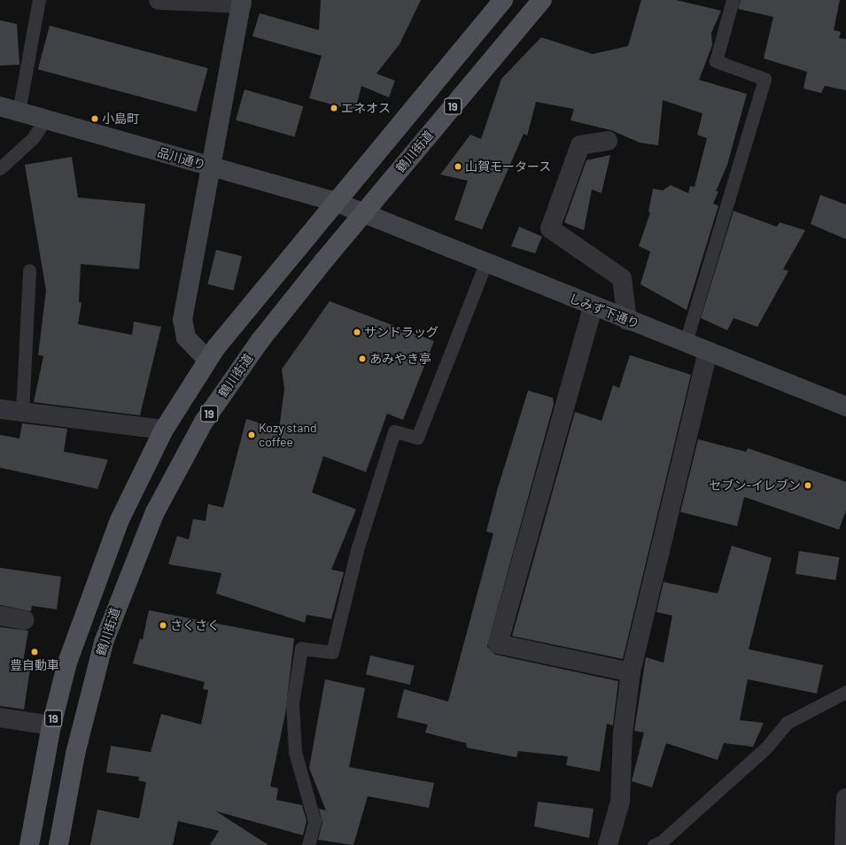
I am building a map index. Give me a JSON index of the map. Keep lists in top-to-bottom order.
{
  "streets": {
    "main road": ["19", "鶴川街道"],
    "street": ["品川通り", "しみず下通り"]
  },
  "crossings": [
    ["19", "品川通り"],
    ["鶴川街道", "品川通り"],
    ["鶴川街道", "しみず下通り"],
    ["品川通り", "しみず下通り"]
  ],
  "places": [
    "エネオス",
    "小島町",
    "山賀モータース",
    "サンドラッグ",
    "あみやき亭",
    "Kozy stand coffee",
    "セブン-イレブン",
    "さくさく",
    "豊自動車"
  ]
}
